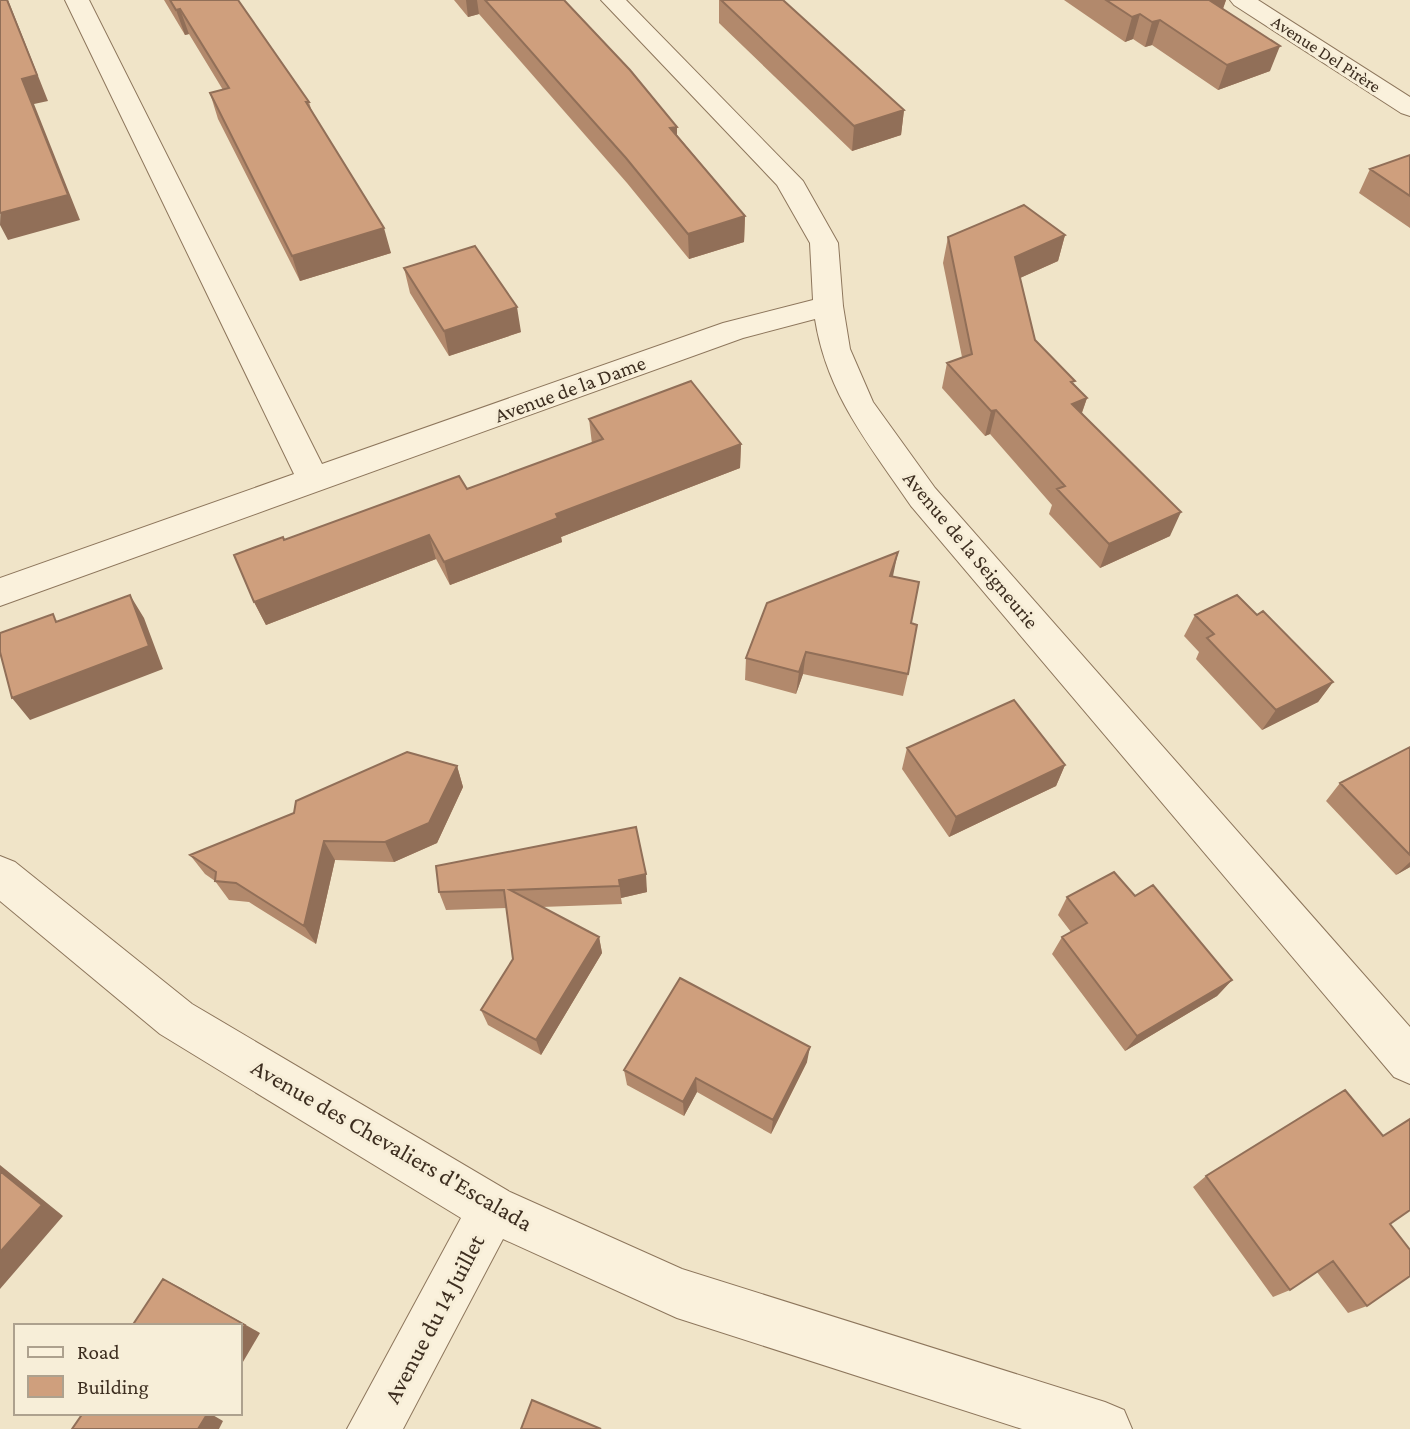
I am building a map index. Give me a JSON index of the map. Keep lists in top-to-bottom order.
{
  "streets": {
    "street": [
      "Avenue Del Pirère",
      "Avenue de la Dame",
      "Avenue de la Seigneurie",
      "Avenue des Chevaliers d'Escalada",
      "Avenue du 14 Juillet"
    ]
  },
  "crossings": [
    ["Avenue de la Dame", "Avenue de la Seigneurie"],
    ["Avenue des Chevaliers d'Escalada", "Avenue du 14 Juillet"]
  ],
  "legend": ["Road", "Building"]
}
